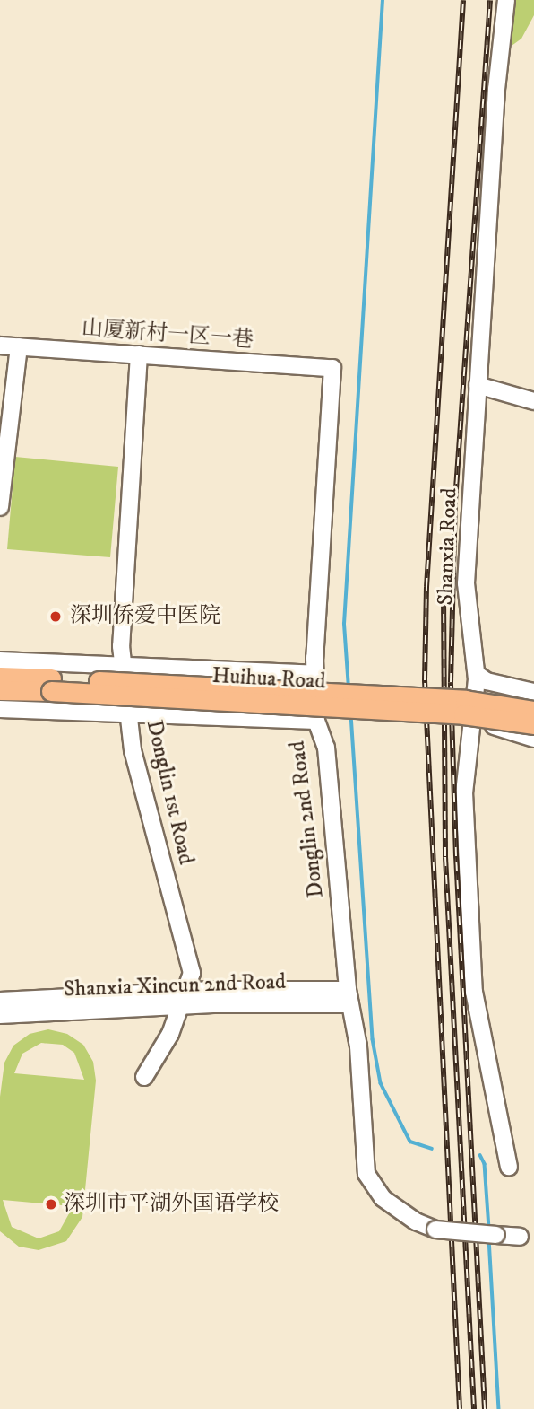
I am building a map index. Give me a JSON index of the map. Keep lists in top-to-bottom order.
{
  "streets": {
    "main road": ["Huihua Road"],
    "street": [
      "山厦新村一区一巷",
      "Shanxia Road",
      "Donglin 1st Road",
      "Donglin 2nd Road",
      "Shanxia Xincun 2nd Road"
    ]
  },
  "crossings": [
    ["山厦新村一区一巷", "Donglin 1st Road"],
    ["山厦新村一区一巷", "Donglin 2nd Road"],
    ["Donglin 1st Road", "Shanxia Xincun 2nd Road"],
    ["Donglin 2nd Road", "Shanxia Xincun 2nd Road"]
  ],
  "places": ["深圳侨爱中医院", "深圳市平湖外国语学校"]
}
